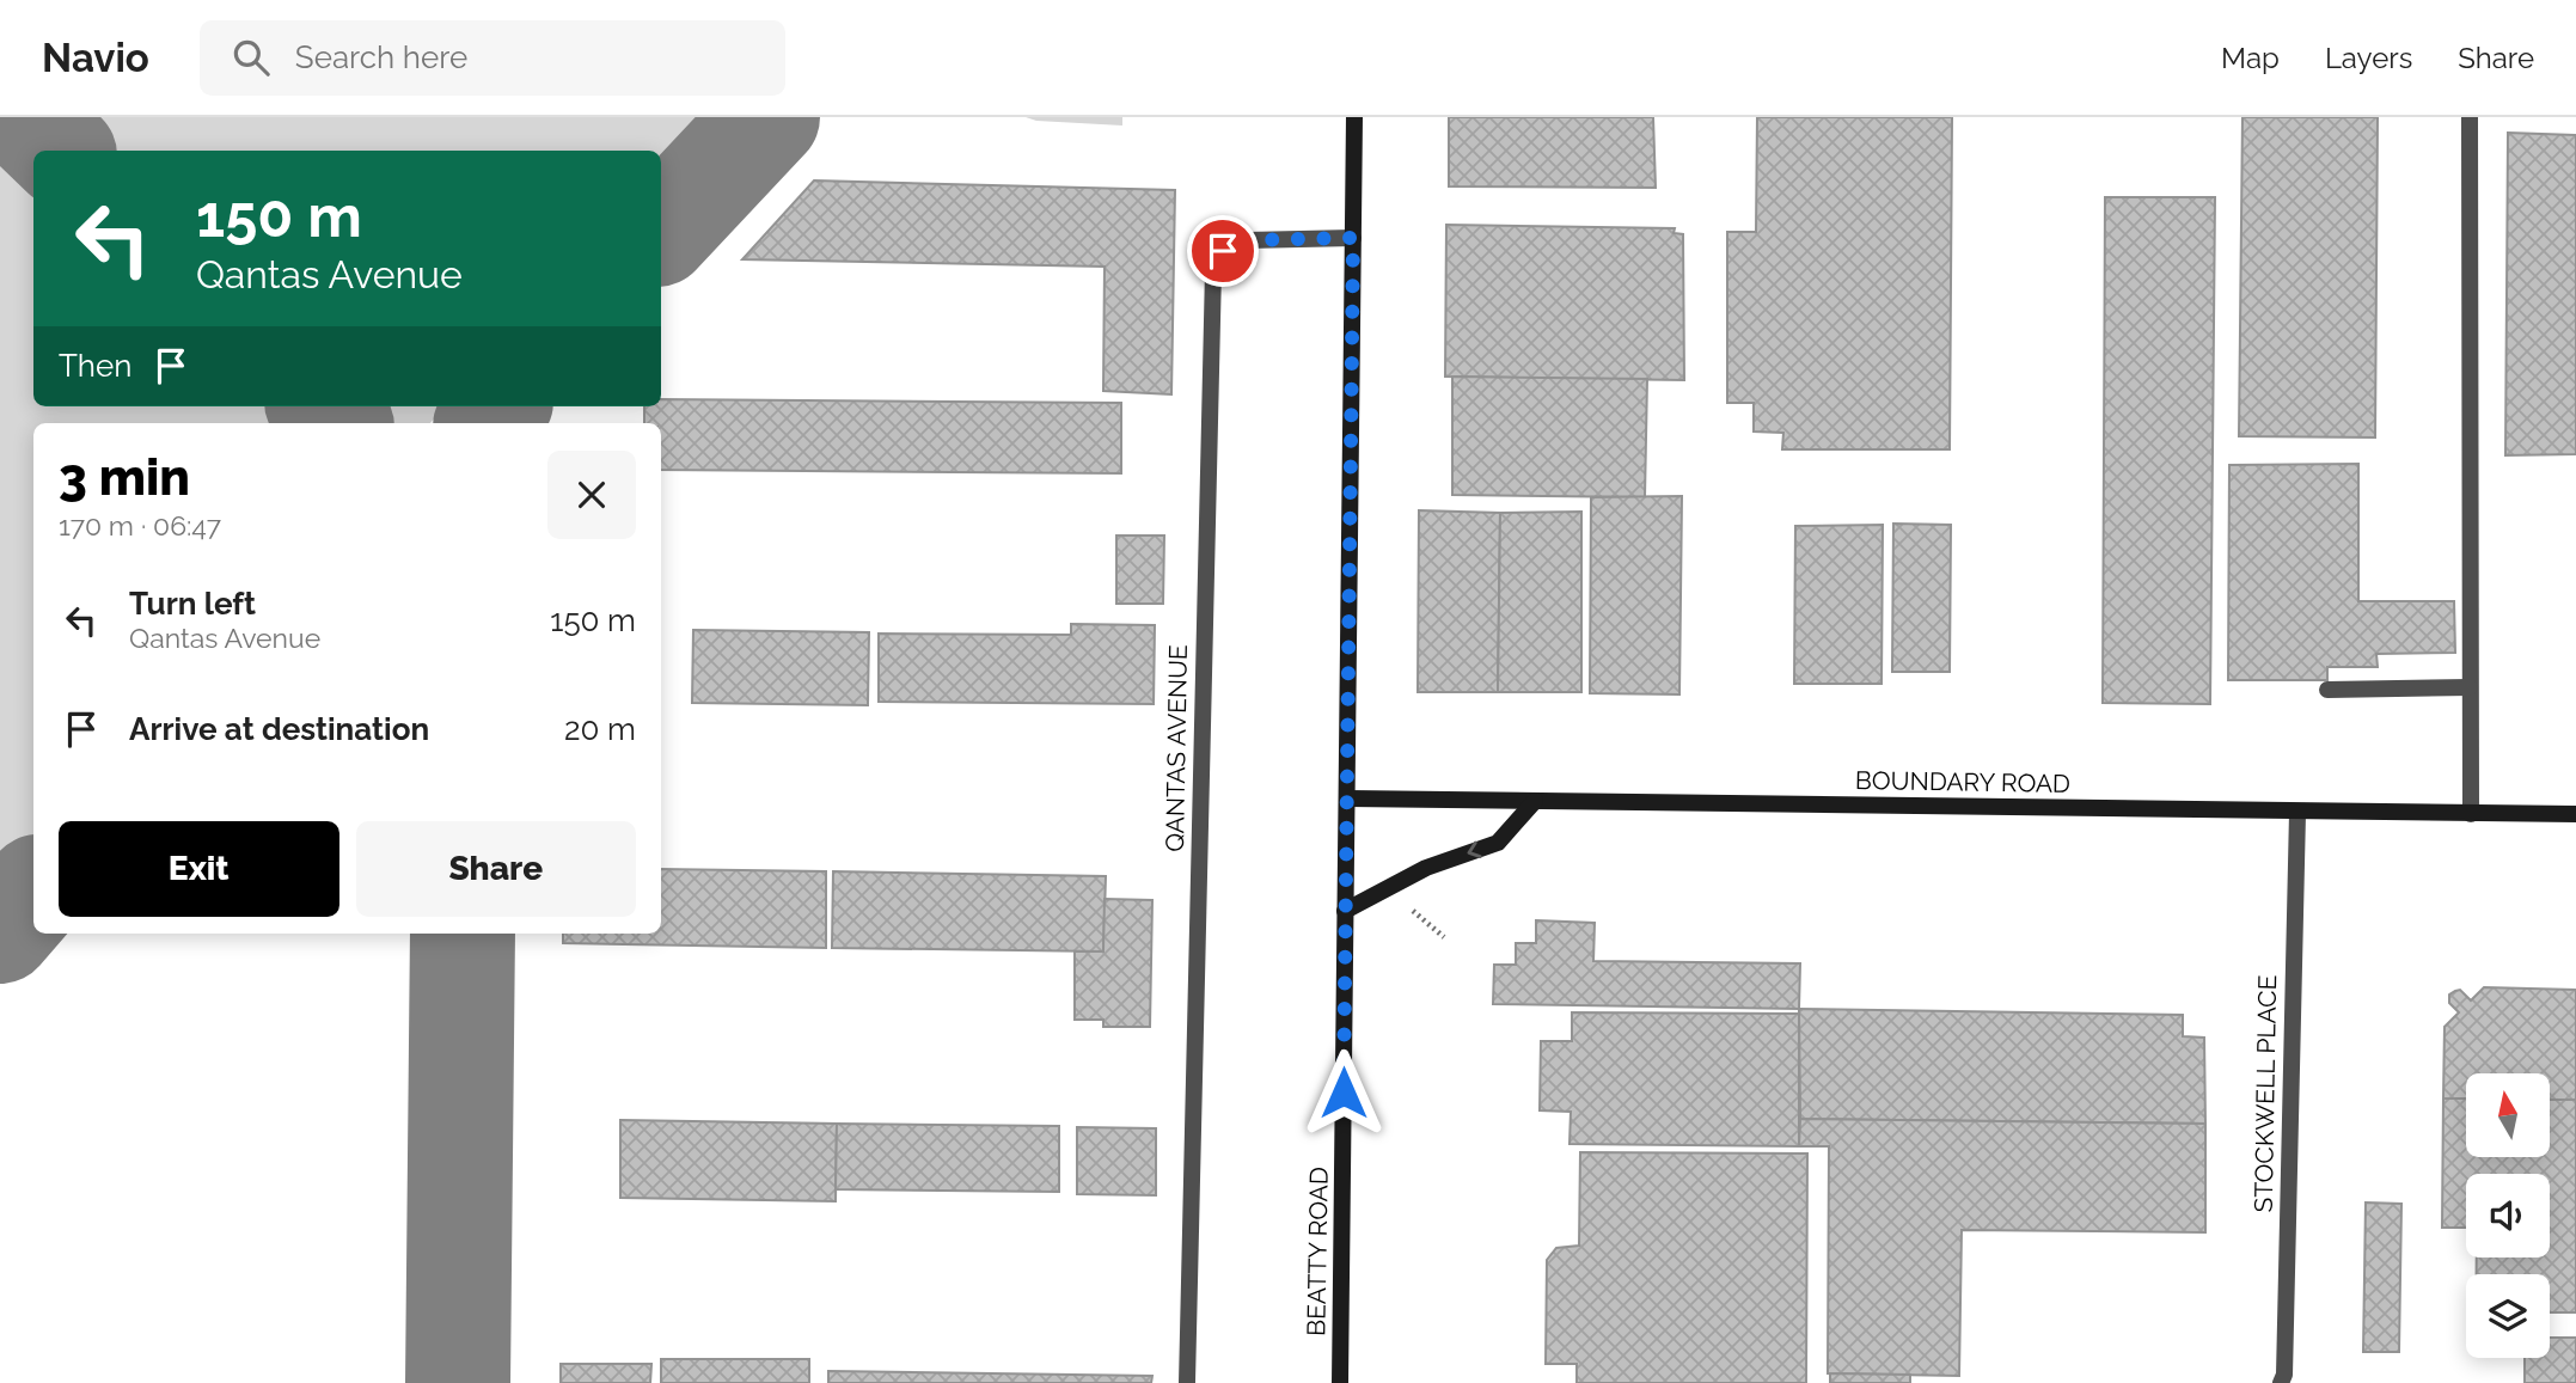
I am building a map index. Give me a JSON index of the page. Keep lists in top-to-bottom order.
{
  "streets": {
    "main road": ["BOUNDARY ROAD", "BEATTY ROAD"],
    "street": ["QANTAS AVENUE", "STOCKWELL PLACE"]
  },
  "crossings": [
    ["QANTAS AVENUE", "BEATTY ROAD"],
    ["BOUNDARY ROAD", "STOCKWELL PLACE"],
    ["BOUNDARY ROAD", "BEATTY ROAD"]
  ],
  "north": "top",
  "page": {
    "header": "Navio",
    "search": "Search here",
    "nav": ["Map", "Layers", "Share"],
    "turn": ["150 m", "Qantas Avenue"],
    "then": "Then",
    "heading": ["3 min", "170 m · 06:47"],
    "list": [
      {
        "name": "Turn left",
        "note": "Qantas Avenue",
        "value": "150 m"
      },
      {
        "name": "Arrive at destination",
        "value": "20 m"
      }
    ],
    "buttons": ["Exit", "Share"]
  }
}
